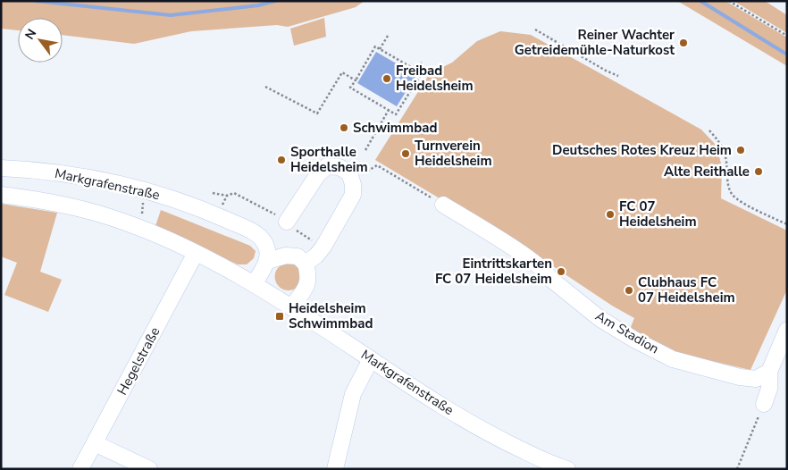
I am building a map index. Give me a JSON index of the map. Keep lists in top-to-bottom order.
{
  "streets": {
    "street": ["Markgrafenstraße", "Am Stadion", "Hegelstraße"]
  },
  "crossings": [
    ["Markgrafenstraße", "Hegelstraße"]
  ],
  "places": {
    "other": [
      "Reiner Wachter Getreidemühle-Naturkost",
      "Freibad Heidelsheim",
      "Schwimmbad",
      "Deutsches Rotes Kreuz Heim",
      "Turnverein Heidelsheim",
      "Sporthalle Heidelsheim",
      "Alte Reithalle",
      "FC 07 Heidelsheim",
      "Eintrittskarten FC 07 Heidelsheim",
      "Clubhaus FC 07 Heidelsheim"
    ],
    "transit": ["Heidelsheim Schwimmbad"]
  },
  "north": "top left"
}
